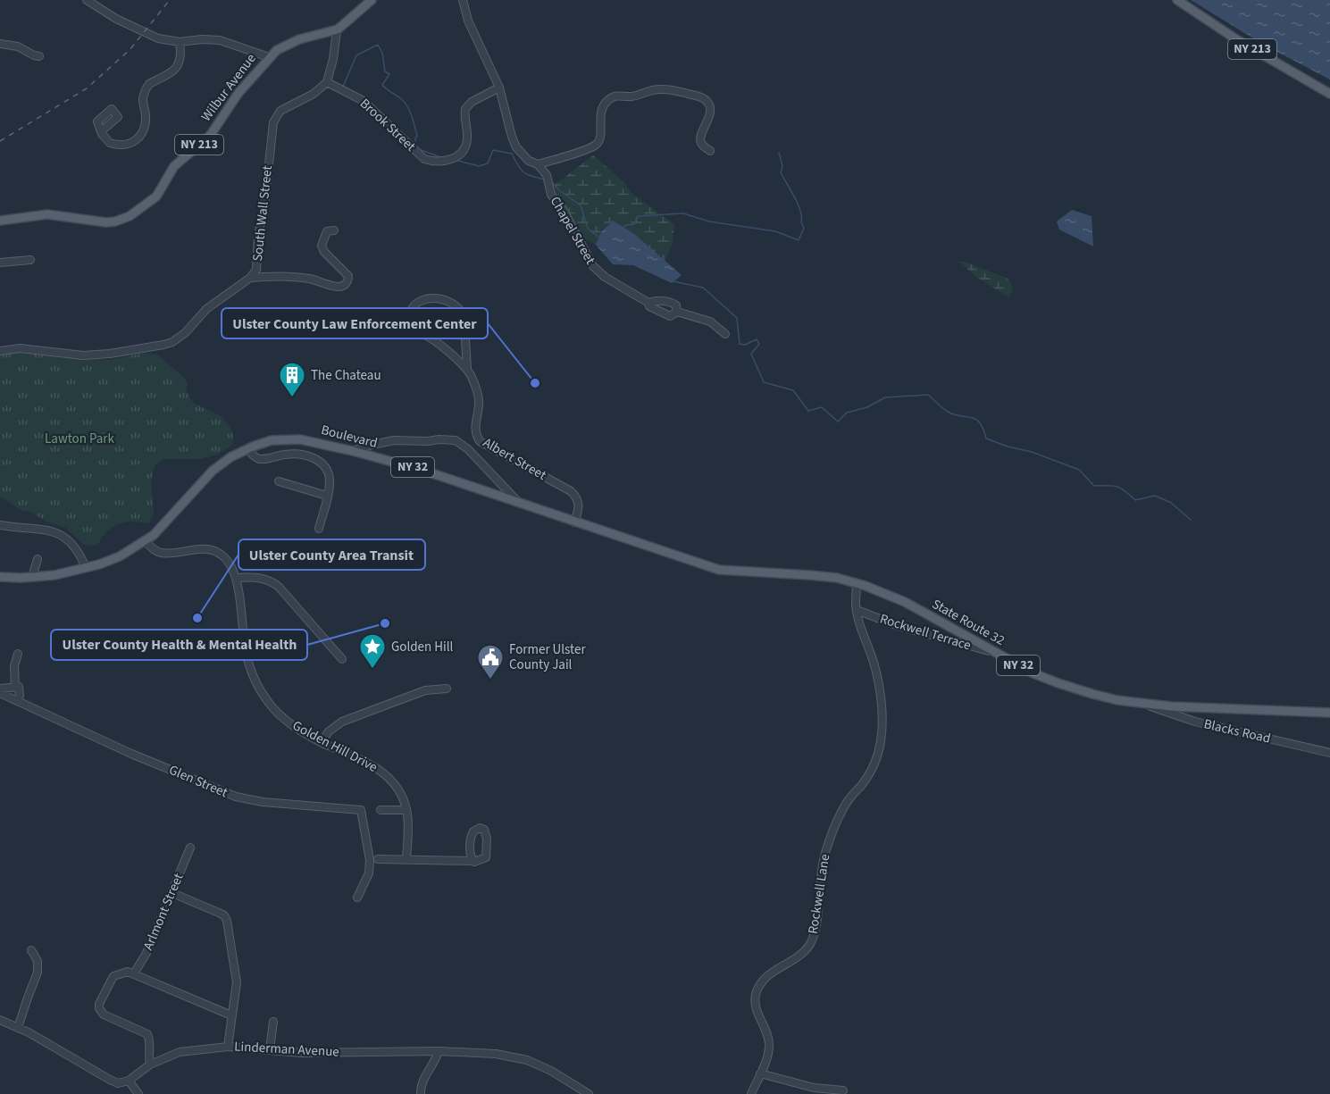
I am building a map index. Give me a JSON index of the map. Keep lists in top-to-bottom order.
{
  "streets": {
    "main road": [
      "NY 213",
      "Wilbur Avenue",
      "Boulevard",
      "NY 32",
      "State Route 32"
    ],
    "street": [
      "Brook Street",
      "South Wall Street",
      "Chapel Street",
      "Albert Street",
      "Rockwell Terrace",
      "Blacks Road",
      "Golden Hill Drive",
      "Glen Street",
      "Rockwell Lane",
      "Arlmont Street",
      "Linderman Avenue"
    ]
  },
  "crossings": [
    ["Brook Street", "South Wall Street"],
    ["Brook Street", "Chapel Street"],
    ["Boulevard", "Albert Street"],
    ["Boulevard", "State Route 32"],
    ["Boulevard", "Golden Hill Drive"],
    ["State Route 32", "Rockwell Terrace"],
    ["State Route 32", "Blacks Road"],
    ["State Route 32", "Rockwell Lane"],
    ["Rockwell Terrace", "Rockwell Lane"]
  ],
  "parks": ["Lawton Park"],
  "places": {
    "other": ["Ulster County Law Enforcement Center", "Ulster County Area Transit", "Ulster County Health & Mental Health"],
    "building": ["The Chateau"],
    "place": ["Golden Hill"],
    "public building": ["Former Ulster County Jail"]
  }
}
